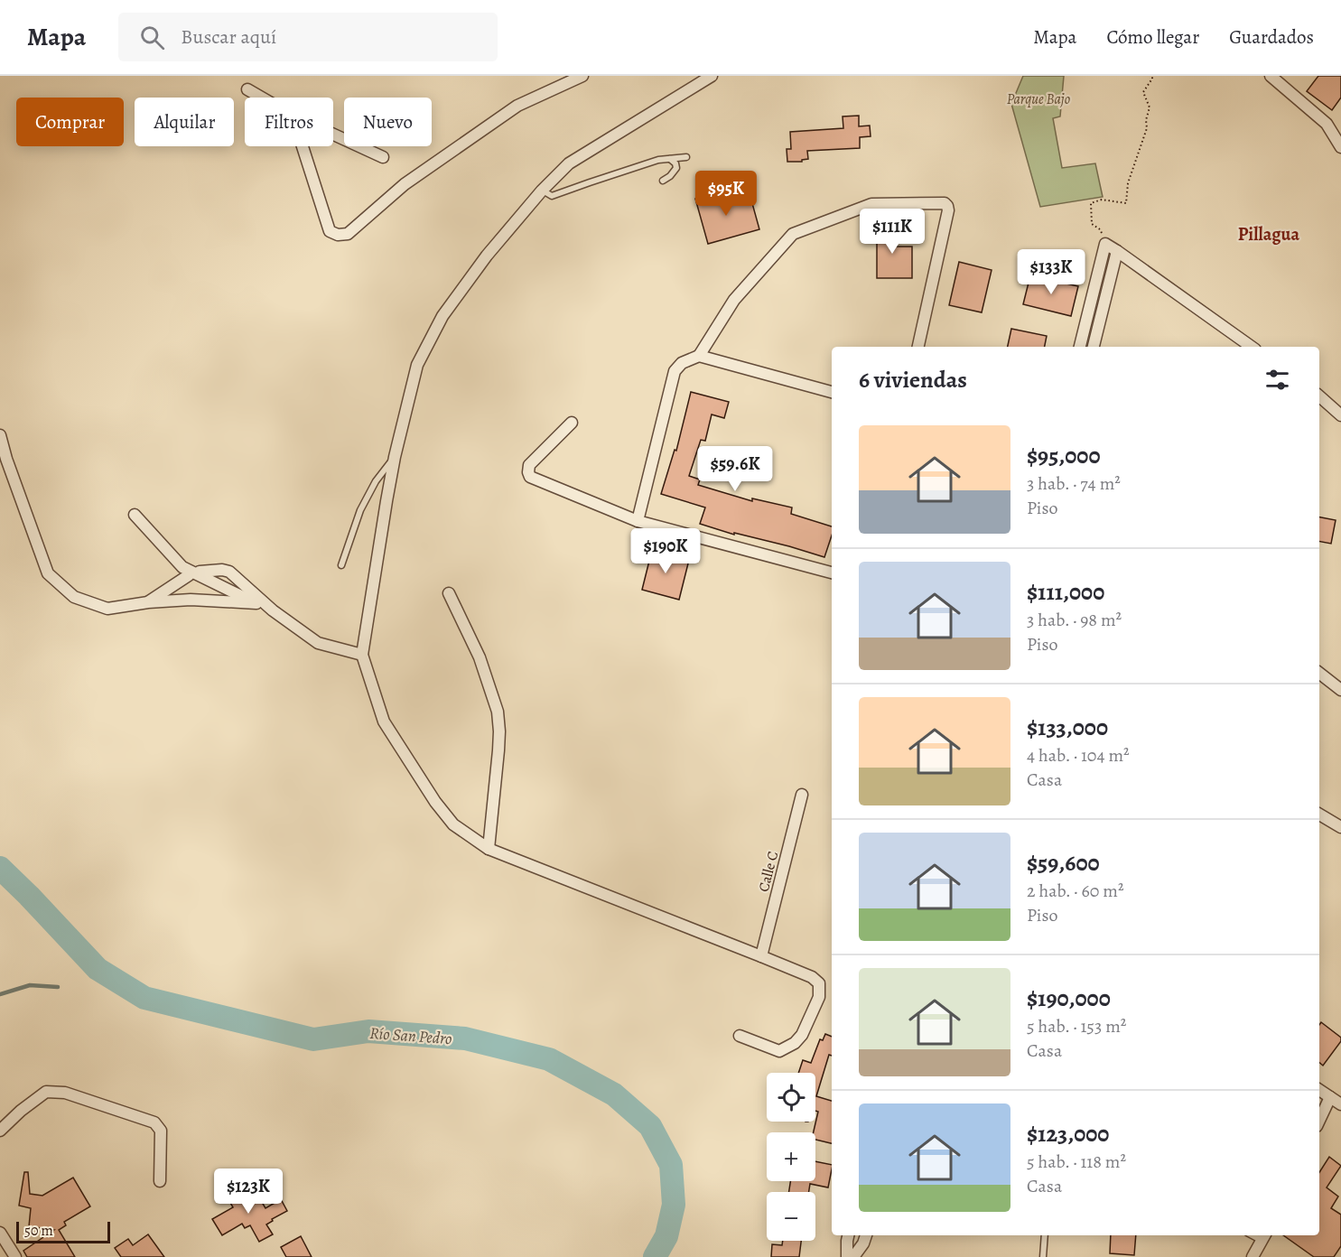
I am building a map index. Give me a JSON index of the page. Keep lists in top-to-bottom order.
{
  "streets": {
    "street": ["Calle C"]
  },
  "districts": ["Pillagua"],
  "water": ["Río San Pedro"],
  "parks": ["Parque Bajo"],
  "scale_bar": "50 m",
  "page": {
    "header": "Mapa",
    "search": "Buscar aquí",
    "nav": ["Mapa", "Cómo llegar", "Guardados"],
    "chip": [
      "Comprar",
      "Alquilar",
      "Filtros",
      "Nuevo"
    ],
    "price": [
      "$95K",
      "$111K",
      "$133K",
      "$59.6K",
      "$190K",
      "$123K"
    ],
    "heading": "6 viviendas",
    "list": [
      {
        "name": "$95,000",
        "note": "3 hab. · 74 m² · Piso"
      },
      {
        "name": "$111,000",
        "note": "3 hab. · 98 m² · Piso"
      },
      {
        "name": "$133,000",
        "note": "4 hab. · 104 m² · Casa"
      },
      {
        "name": "$59,600",
        "note": "2 hab. · 60 m² · Piso"
      },
      {
        "name": "$190,000",
        "note": "5 hab. · 153 m² · Casa"
      },
      {
        "name": "$123,000",
        "note": "5 hab. · 118 m² · Casa"
      }
    ],
    "map_buttons": ["+", "−"],
    "scale": "50 m"
  }
}
